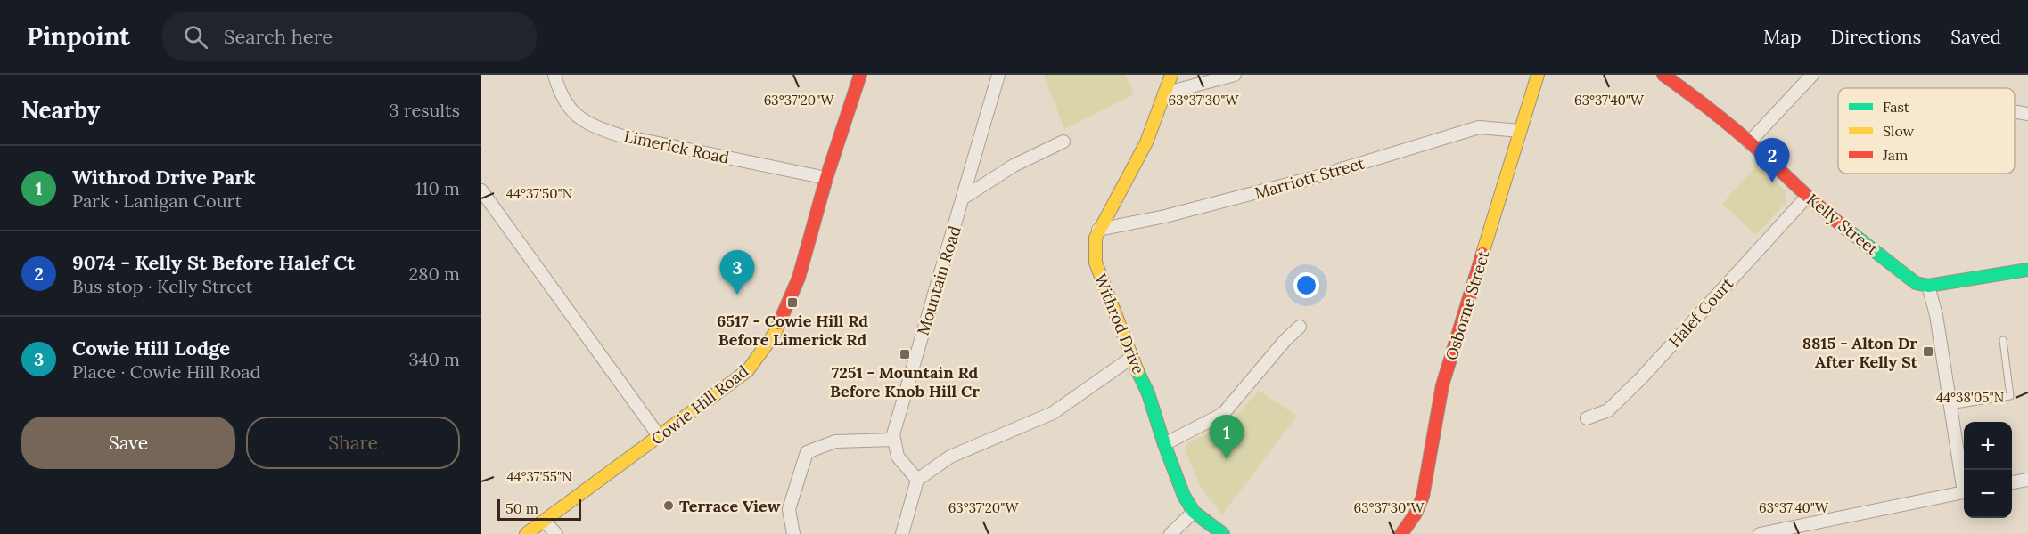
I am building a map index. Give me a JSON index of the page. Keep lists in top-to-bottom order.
{
  "streets": {
    "street": [
      "Limerick Road",
      "Marriott Street",
      "Kelly Street",
      "Mountain Road",
      "Osborne Street",
      "Halef Court",
      "Withrod Drive",
      "Cowie Hill Road"
    ]
  },
  "crossings": [
    ["Limerick Road", "Cowie Hill Road"],
    ["Marriott Street", "Osborne Street"],
    ["Marriott Street", "Withrod Drive"],
    ["Kelly Street", "Halef Court"]
  ],
  "places": {
    "transit": ["6517 - Cowie Hill Rd Before Limerick Rd", "8815 - Alton Dr After Kelly St", "7251 - Mountain Rd Before Knob Hill Cr"],
    "other": ["Terrace View"]
  },
  "legend": ["Fast", "Slow", "Jam"],
  "scale_bar": "50 m",
  "page": {
    "header": "Pinpoint",
    "search": "Search here",
    "nav": ["Map", "Directions", "Saved"],
    "heading": ["Nearby", "3 results"],
    "pins": ["2", "3", "1"],
    "list": [
      {
        "mark": "1",
        "name": "Withrod Drive Park",
        "note": "Park · Lanigan Court",
        "value": "110 m"
      },
      {
        "mark": "2",
        "name": "9074 - Kelly St Before Halef Ct",
        "note": "Bus stop · Kelly Street",
        "value": "280 m"
      },
      {
        "mark": "3",
        "name": "Cowie Hill Lodge",
        "note": "Place · Cowie Hill Road",
        "value": "340 m"
      }
    ],
    "buttons": ["Save", "Share"],
    "map_buttons": ["+", "−"],
    "scale": "50 m"
  },
  "coordinates": [
    "63°37'20\"W",
    "63°37'30\"W",
    "63°37'40\"W",
    "44°37'50\"N",
    "44°38'05\"N",
    "44°37'55\"N"
  ]
}
